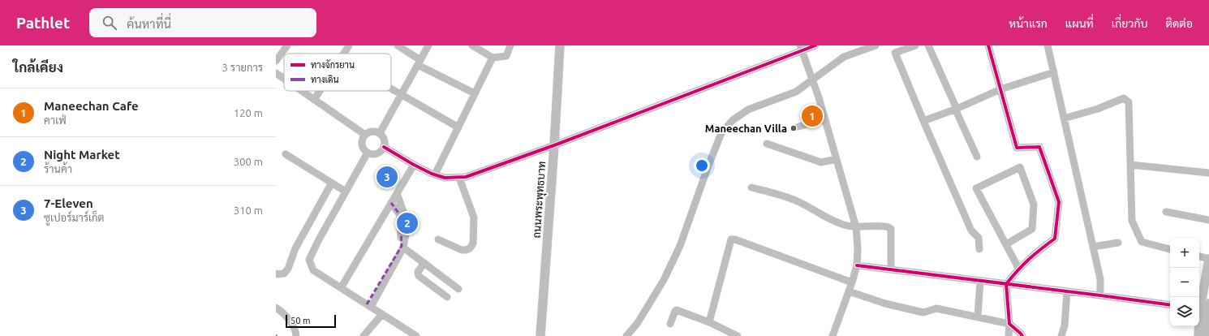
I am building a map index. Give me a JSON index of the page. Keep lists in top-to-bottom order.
{
  "streets": {
    "main road": ["ถนนพระพุทธบาท"]
  },
  "places": ["Maneechan Villa"],
  "legend": ["ทางจักรยาน", "ทางเดิน"],
  "scale_bar": "50 m",
  "page": {
    "header": "Pathlet",
    "search": "ค้นหาที่นี่",
    "nav": [
      "หน้าแรก",
      "แผนที่",
      "เกี่ยวกับ",
      "ติดต่อ"
    ],
    "heading": ["ใกล้เคียง", "3 รายการ"],
    "list": [
      {
        "mark": "1",
        "name": "Maneechan Cafe",
        "note": "คาเฟ่",
        "value": "120 m"
      },
      {
        "mark": "2",
        "name": "Night Market",
        "note": "ร้านค้า",
        "value": "300 m"
      },
      {
        "mark": "3",
        "name": "7-Eleven",
        "note": "ซูเปอร์มาร์เก็ต",
        "value": "310 m"
      }
    ],
    "pins": ["1", "3", "2"],
    "map_buttons": ["+", "−"],
    "scale": "50 m"
  }
}
